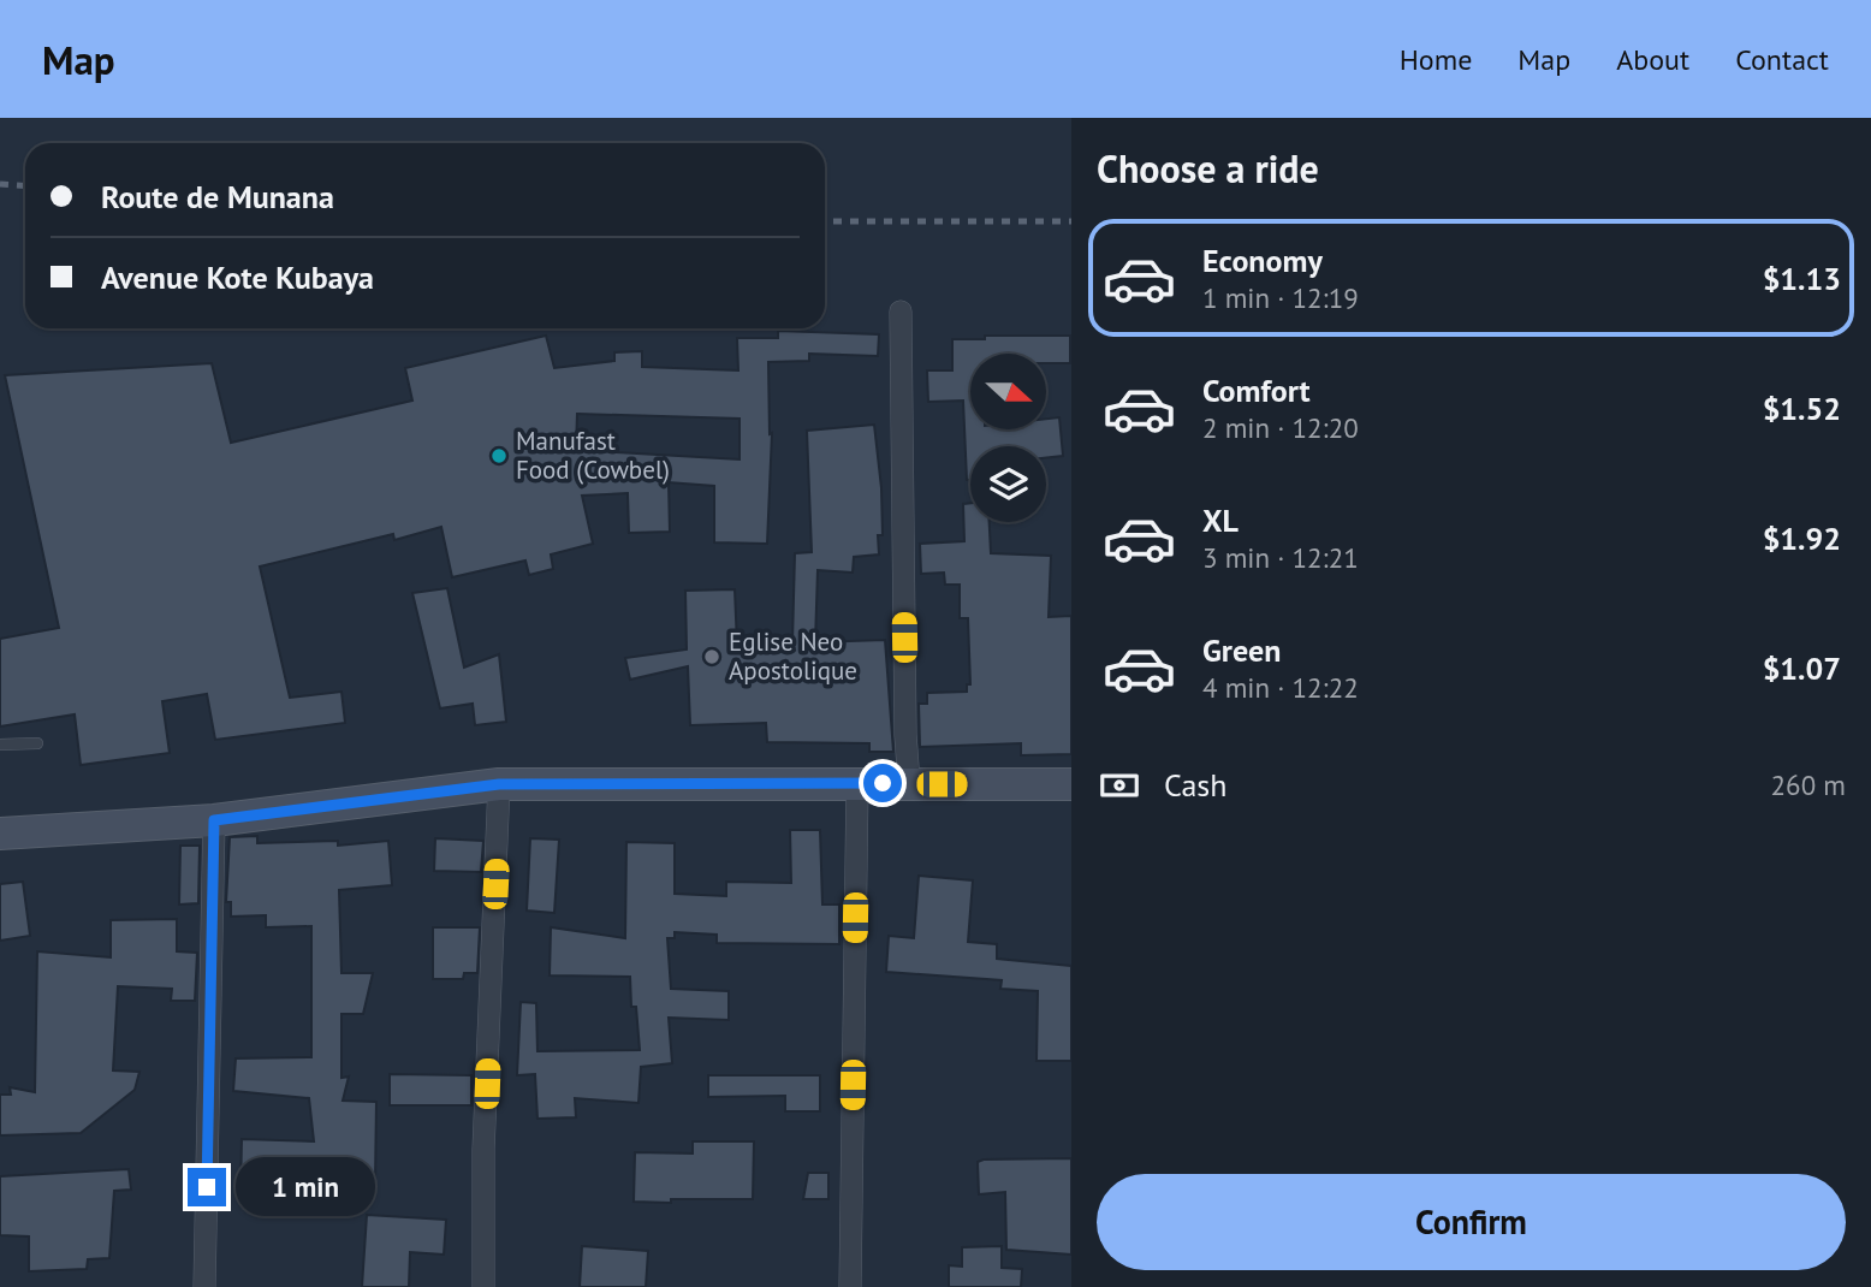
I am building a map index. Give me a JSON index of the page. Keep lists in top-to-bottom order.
{
  "places": ["Manufast Food (Cowbel)", "Eglise Neo Apostolique"],
  "north": "right",
  "page": {
    "header": "Map",
    "nav": [
      "Home",
      "Map",
      "About",
      "Contact"
    ],
    "heading": "Choose a ride",
    "banner": ["Route de Munana", "Avenue Kote Kubaya"],
    "list": [
      {
        "name": "Economy",
        "note": "1 min · 12:19",
        "value": "$1.13"
      },
      {
        "name": "Comfort",
        "note": "2 min · 12:20",
        "value": "$1.52"
      },
      {
        "name": "XL",
        "note": "3 min · 12:21",
        "value": "$1.92"
      },
      {
        "name": "Green",
        "note": "4 min · 12:22",
        "value": "$1.07"
      }
    ],
    "pay": ["Cash", "260 m"],
    "bubble": "1 min",
    "buttons": "Confirm"
  }
}
